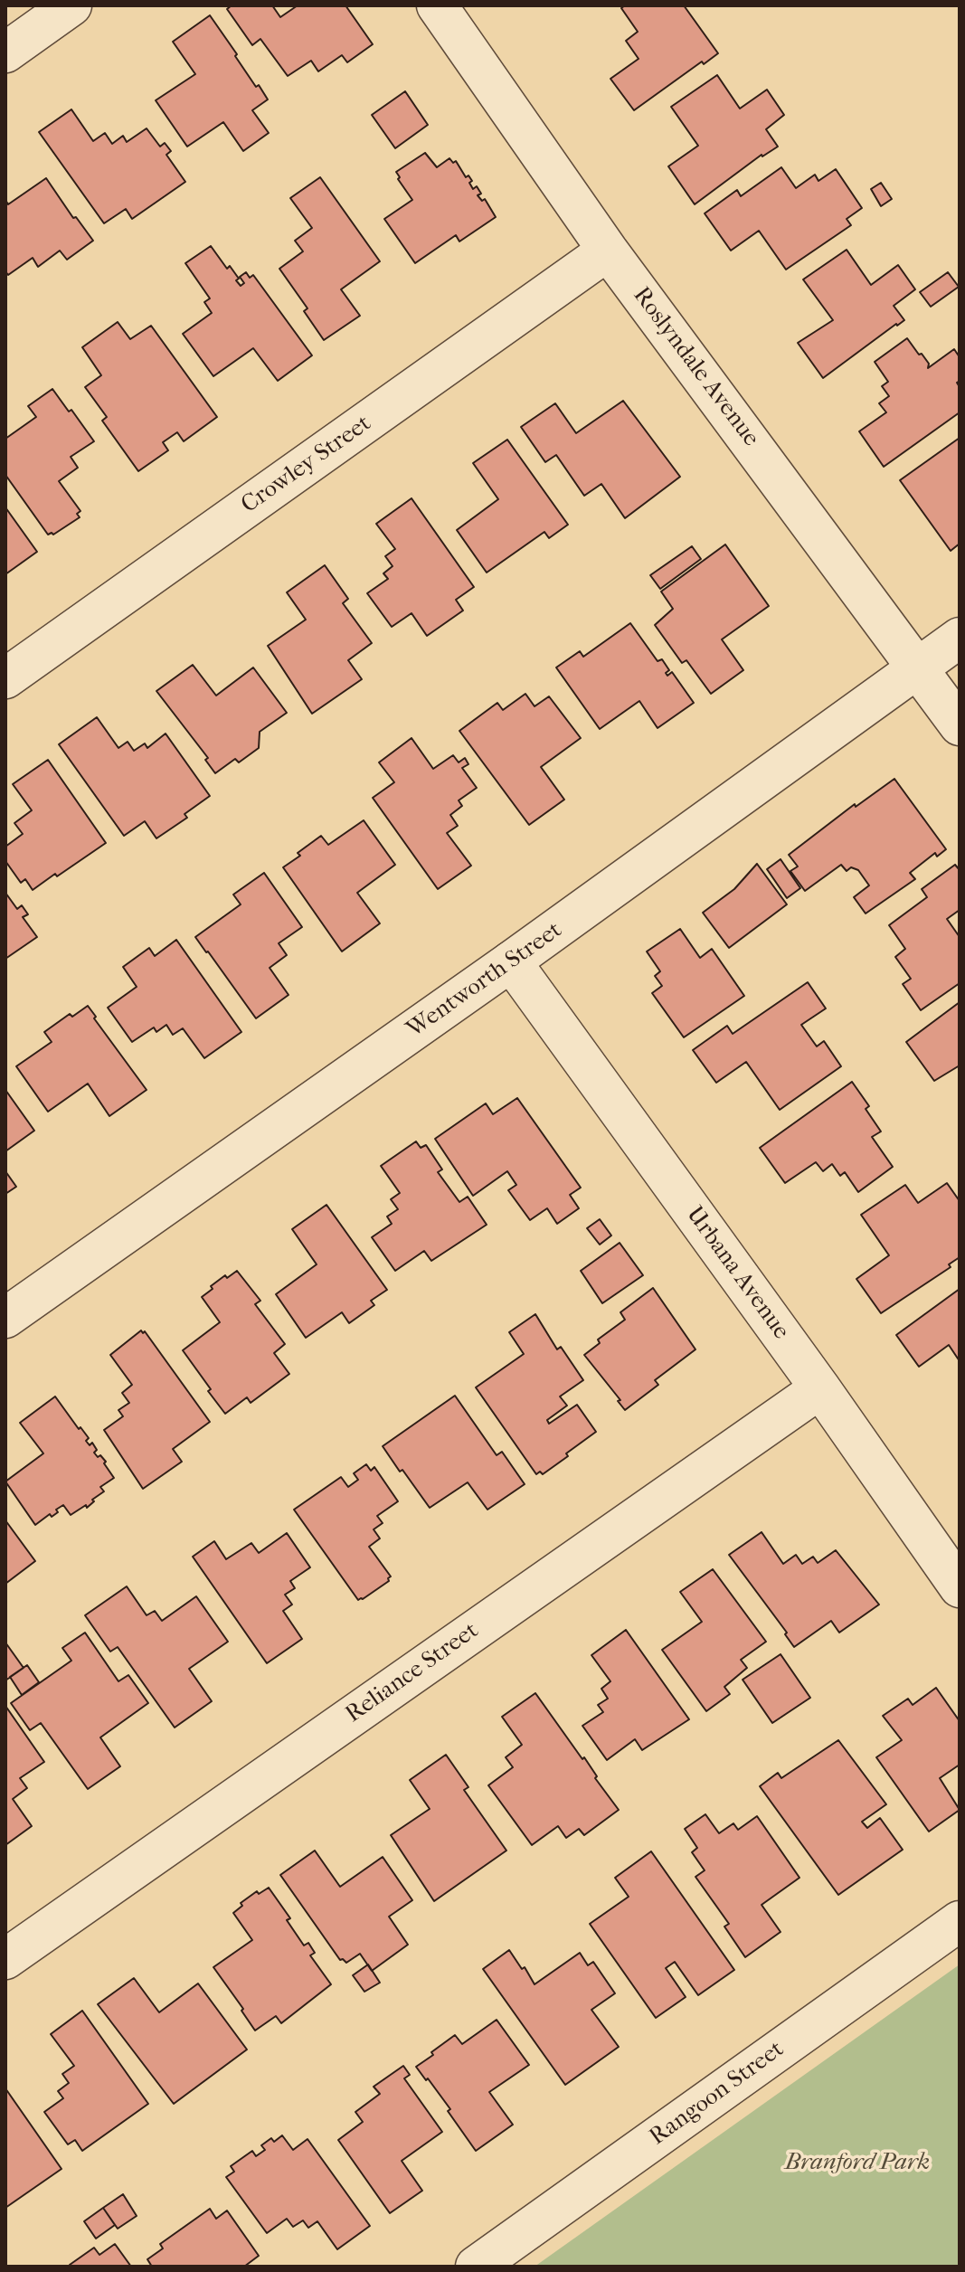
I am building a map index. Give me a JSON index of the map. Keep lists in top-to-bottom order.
{
  "streets": {
    "street": [
      "Roslyndale Avenue",
      "Crowley Street",
      "Wentworth Street",
      "Urbana Avenue",
      "Reliance Street",
      "Rangoon Street"
    ]
  },
  "crossings": [
    ["Roslyndale Avenue", "Crowley Street"],
    ["Roslyndale Avenue", "Wentworth Street"],
    ["Wentworth Street", "Urbana Avenue"],
    ["Urbana Avenue", "Reliance Street"]
  ],
  "parks": ["Branford Park"]
}
